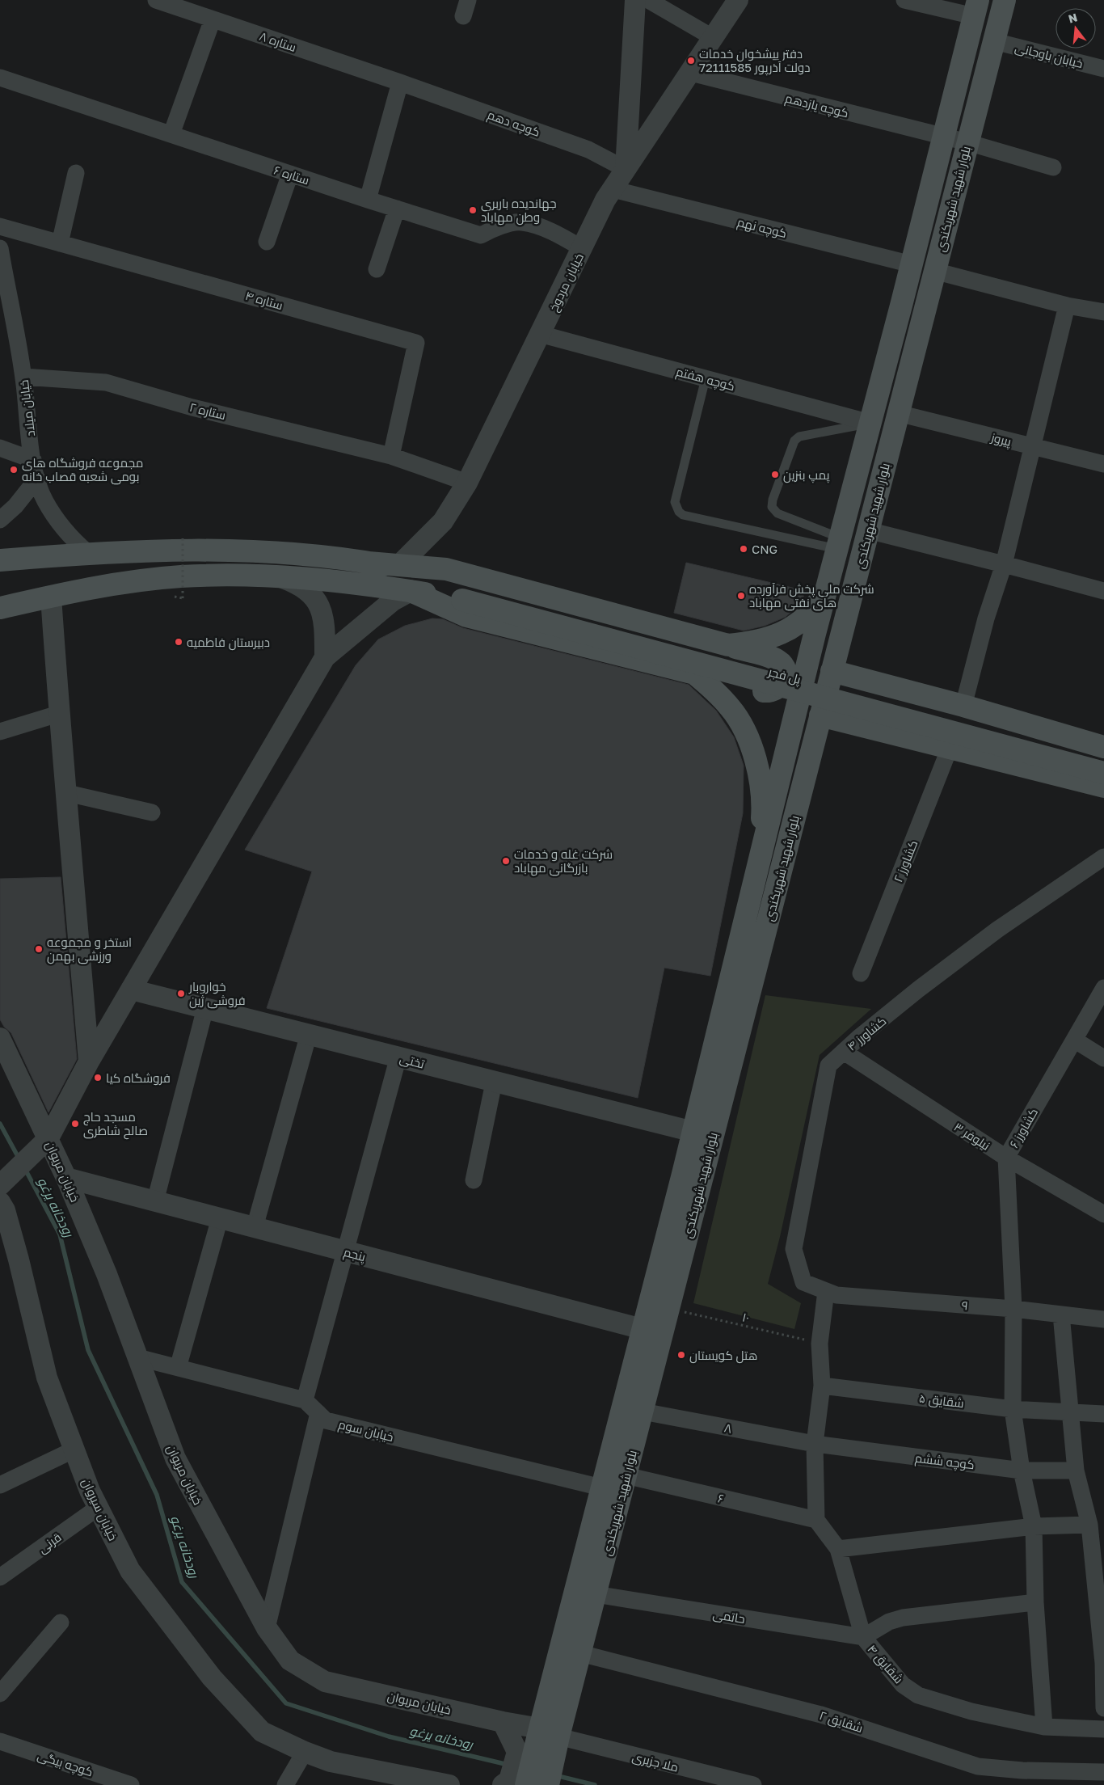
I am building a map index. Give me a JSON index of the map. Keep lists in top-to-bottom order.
{
  "streets": {
    "main road": ["بلوار شهید شهریکندی", "پل فجر"],
    "street": [
      "ستاره ۸",
      "خیابان باوجانی",
      "کوچه یازدهم",
      "کوچه دهم",
      "ستاره ۶",
      "کوچه نهم",
      "خیابان مردوخ",
      "ستاره ۴",
      "کوچه هفتم",
      "خیابان میلاد",
      "ستاره ۲",
      "پیروز",
      "کشاورز ۲",
      "کشاورز ۴",
      "تختی",
      "کشاورز ۶",
      "نیلوفر ۳",
      "خیابان مریوان",
      "پنجم",
      "۹",
      "شقایق ۵",
      "۸",
      "خیابان سوم",
      "کوچه ششم",
      "۶",
      "خیابان سیروان",
      "قرنی",
      "حاتمی",
      "شقایق ۴",
      "شقایق ۲",
      "ملا جزیری",
      "کوچه بیگی"
    ],
    "path": ["۱۰"]
  },
  "crossings": [
    ["ستاره ۸", "کوچه دهم"],
    ["خیابان باوجانی", "بلوار شهید شهریکندی"],
    ["کوچه یازدهم", "بلوار شهید شهریکندی"],
    ["کوچه یازدهم", "خیابان مردوخ"],
    ["کوچه دهم", "خیابان مردوخ"],
    ["ستاره ۶", "خیابان مردوخ"],
    ["بلوار شهید شهریکندی", "کوچه نهم"],
    ["بلوار شهید شهریکندی", "کوچه هفتم"],
    ["بلوار شهید شهریکندی", "پیروز"],
    ["بلوار شهید شهریکندی", "تختی"],
    ["بلوار شهید شهریکندی", "خیابان مریوان"],
    ["بلوار شهید شهریکندی", "پنجم"],
    ["بلوار شهید شهریکندی", "۱۰"],
    ["بلوار شهید شهریکندی", "۸"],
    ["بلوار شهید شهریکندی", "خیابان سوم"],
    ["بلوار شهید شهریکندی", "۶"],
    ["بلوار شهید شهریکندی", "حاتمی"],
    ["بلوار شهید شهریکندی", "شقایق ۲"],
    ["بلوار شهید شهریکندی", "ملا جزیری"],
    ["کوچه نهم", "خیابان مردوخ"],
    ["خیابان مردوخ", "کوچه هفتم"],
    ["خیابان مردوخ", "ستاره ۲"],
    ["ستاره ۴", "ستاره ۲"],
    ["خیابان میلاد", "ستاره ۲"],
    ["کشاورز ۴", "نیلوفر ۳"],
    ["کشاورز ۴", "۹"],
    ["کشاورز ۶", "نیلوفر ۳"],
    ["کشاورز ۶", "۹"],
    ["کشاورز ۶", "شقایق ۵"],
    ["کشاورز ۶", "کوچه ششم"],
    ["کشاورز ۶", "شقایق ۴"],
    ["خیابان مریوان", "پنجم"],
    ["خیابان مریوان", "خیابان سوم"],
    ["خیابان مریوان", "ملا جزیری"],
    ["۸", "کوچه ششم"],
    ["۶", "شقایق ۴"],
    ["خیابان سیروان", "قرنی"],
    ["حاتمی", "شقایق ۴"]
  ],
  "water": ["رودخانه یرغو"],
  "places": [
    "دفتر پیشخوان خدمات دولت آذرپور 72111585",
    "جهاندیده باربری وطن مهاباد",
    "مجموعه فروشگاه های بومی شعبه قصاب خانه",
    "پمپ بنزین",
    "CNG",
    "شرکت ملی پخش فرآورده های نفتی مهاباد",
    "دبیرستان فاطمیه",
    "شرکت غله و خدمات بازرگانی مهاباد",
    "استخر و مجموعه ورزشی بهمن",
    "خواروبار فروشی ژین",
    "فروشگاه کیا",
    "مسجد حاج صالح شاطری",
    "هتل کویستان"
  ],
  "north": "top"
}
